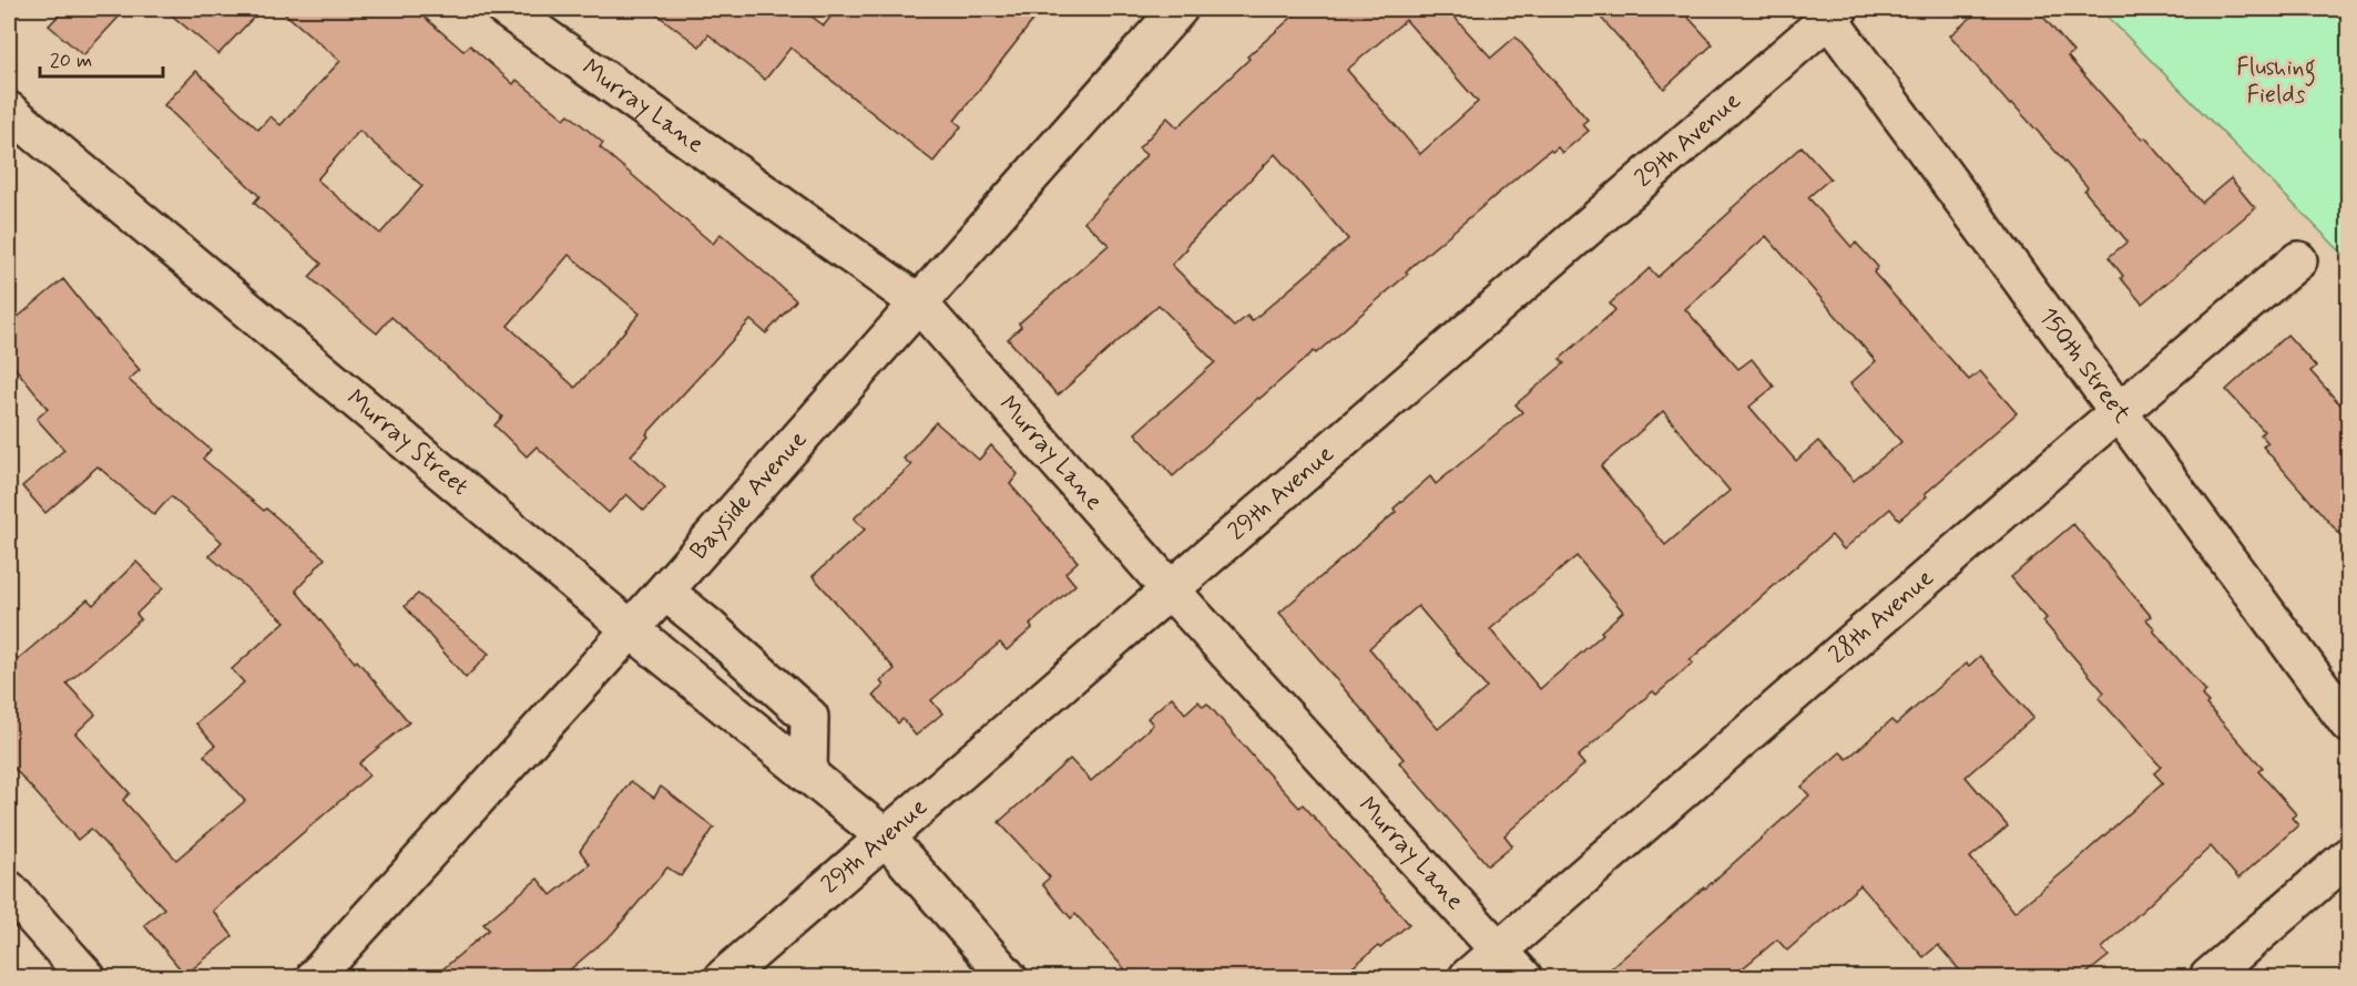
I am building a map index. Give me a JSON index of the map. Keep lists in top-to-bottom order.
{
  "streets": {
    "street": [
      "Murray Lane",
      "29th Avenue",
      "150th Street",
      "Murray Street",
      "Bayside Avenue",
      "28th Avenue"
    ]
  },
  "crossings": [
    ["Murray Lane", "29th Avenue"],
    ["Murray Lane", "Bayside Avenue"],
    ["Murray Lane", "28th Avenue"],
    ["29th Avenue", "150th Street"],
    ["29th Avenue", "Murray Street"],
    ["150th Street", "28th Avenue"],
    ["Murray Street", "Bayside Avenue"]
  ],
  "parks": ["Flushing Fields"],
  "scale_bar": "20 m"
}
